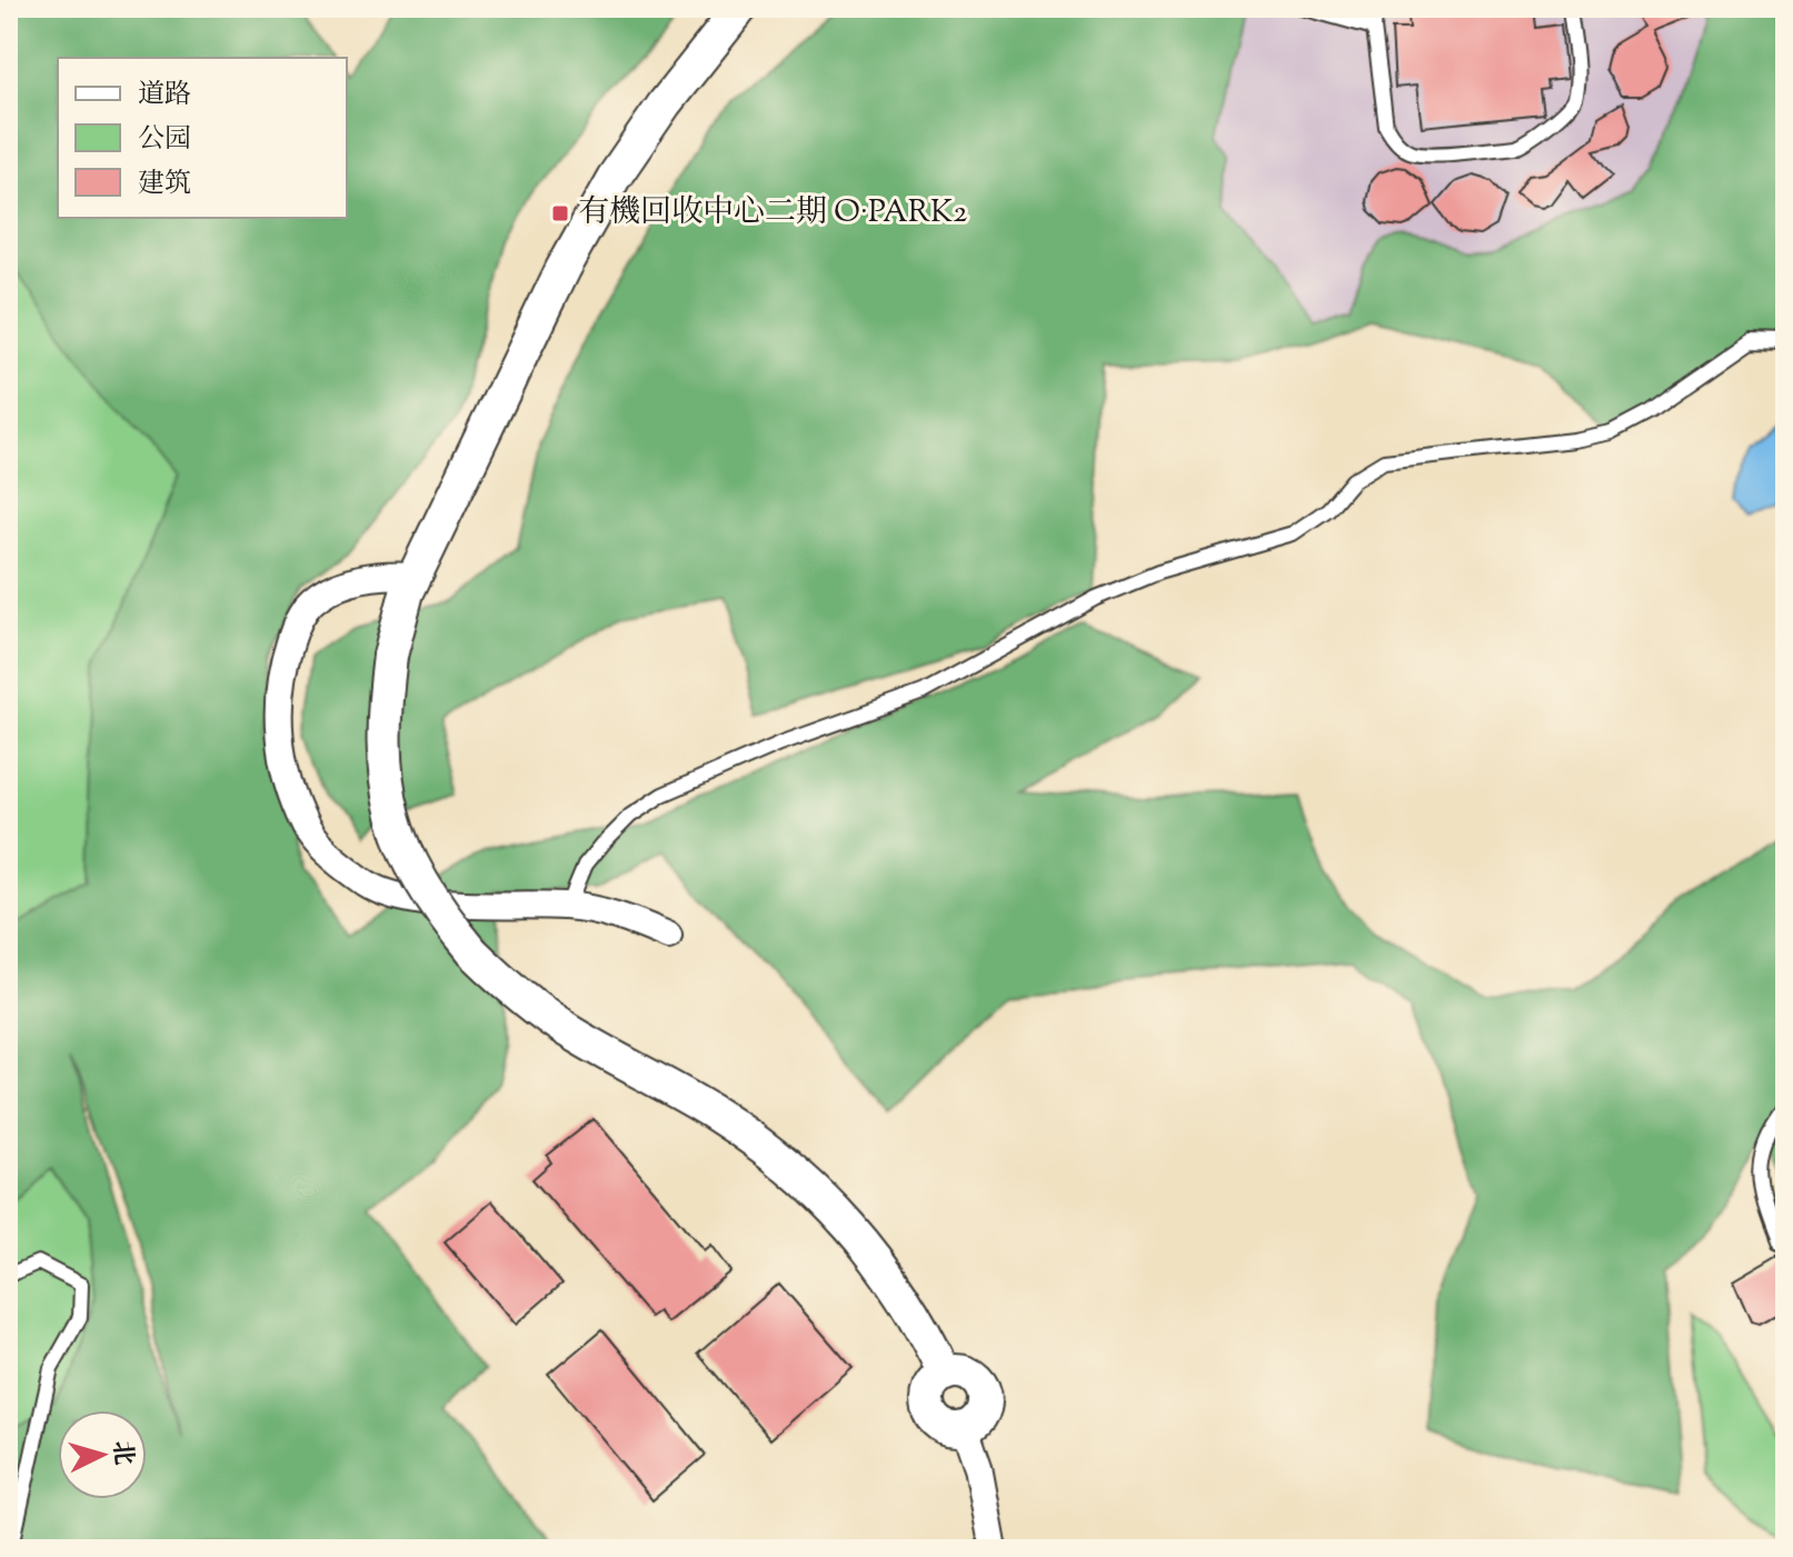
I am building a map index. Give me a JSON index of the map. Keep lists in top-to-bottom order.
{
  "places": {
    "transit": ["有機回收中心二期 O·PARK2"]
  },
  "legend": ["道路", "公园", "建筑"],
  "north": "right"
}
